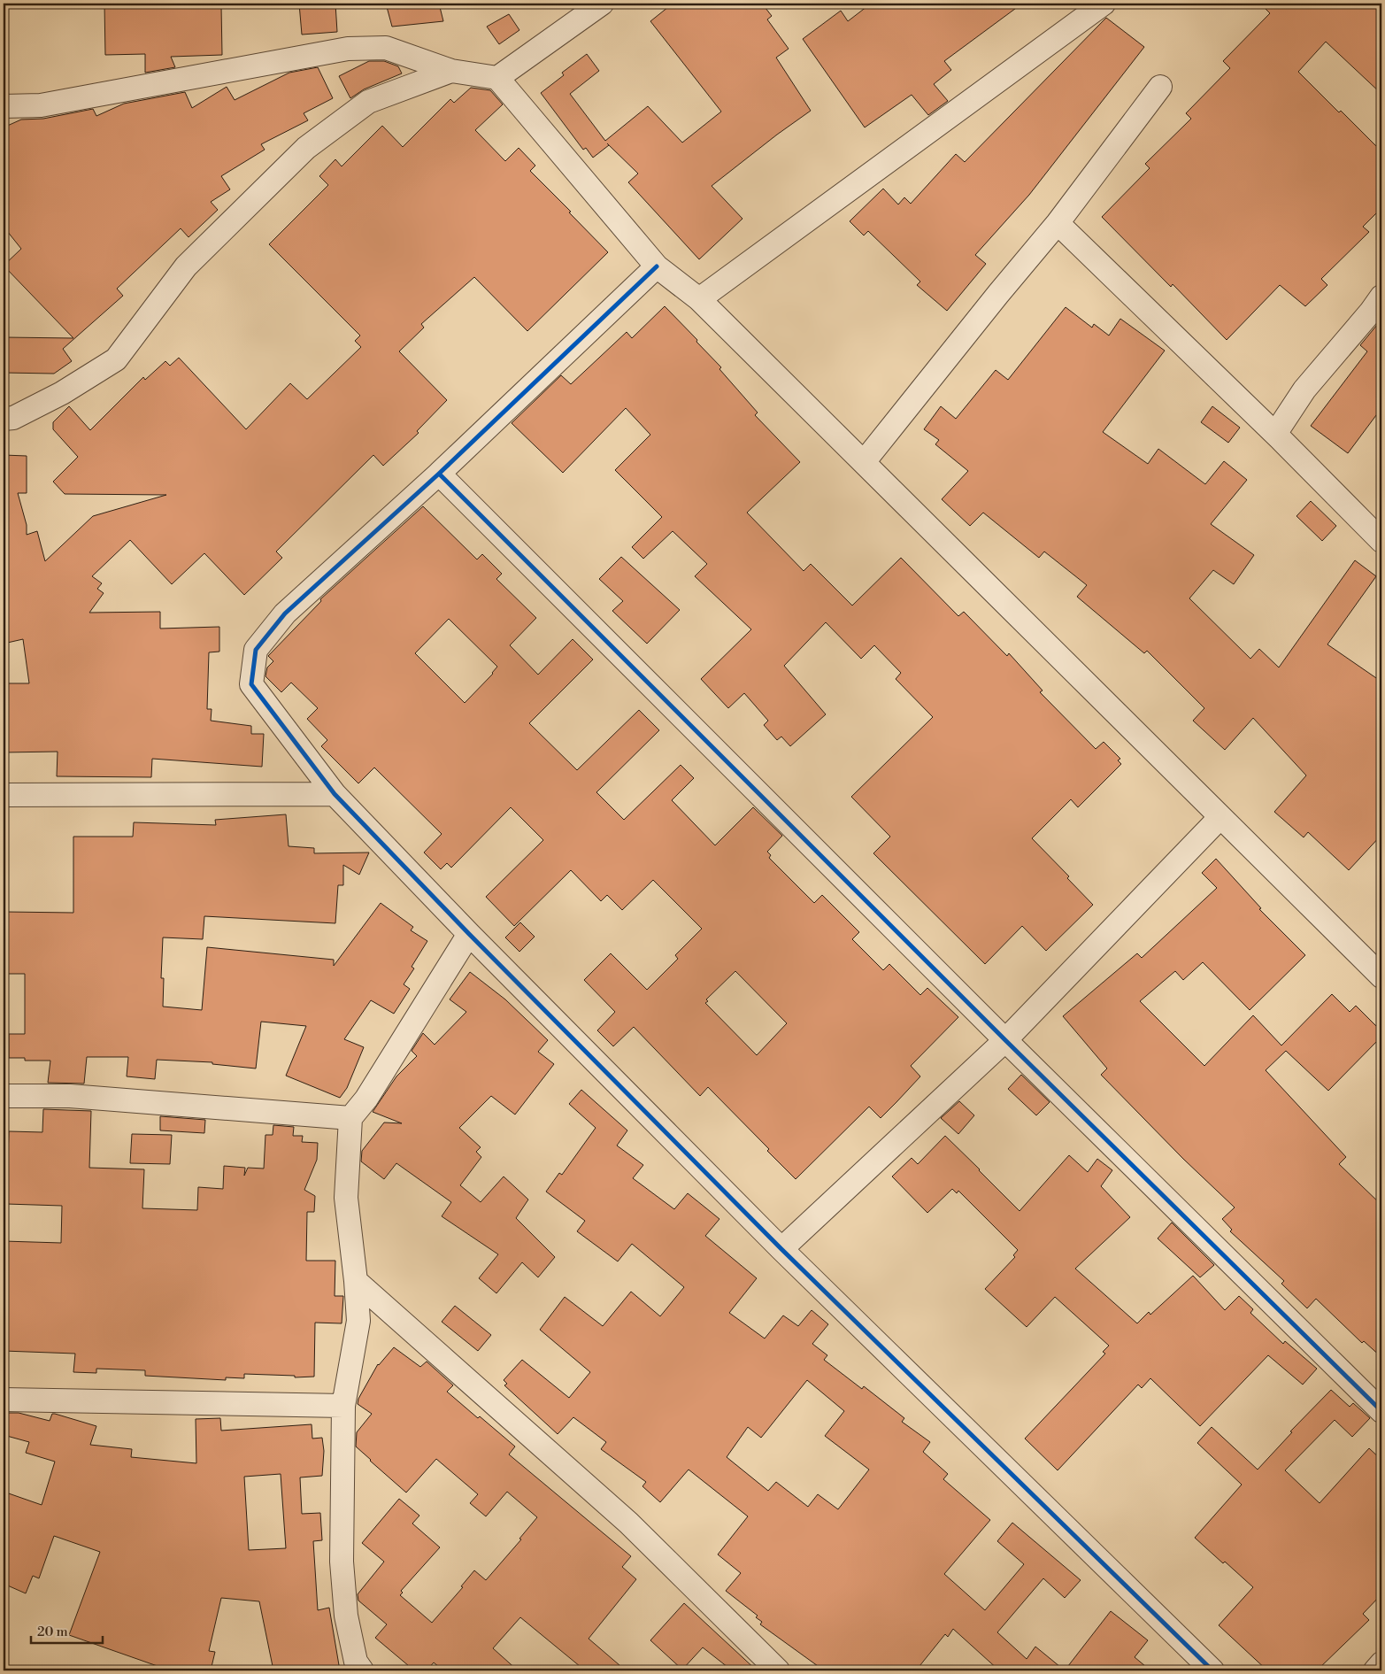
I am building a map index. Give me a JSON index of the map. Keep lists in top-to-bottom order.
{
  "scale_bar": "20 m"
}
